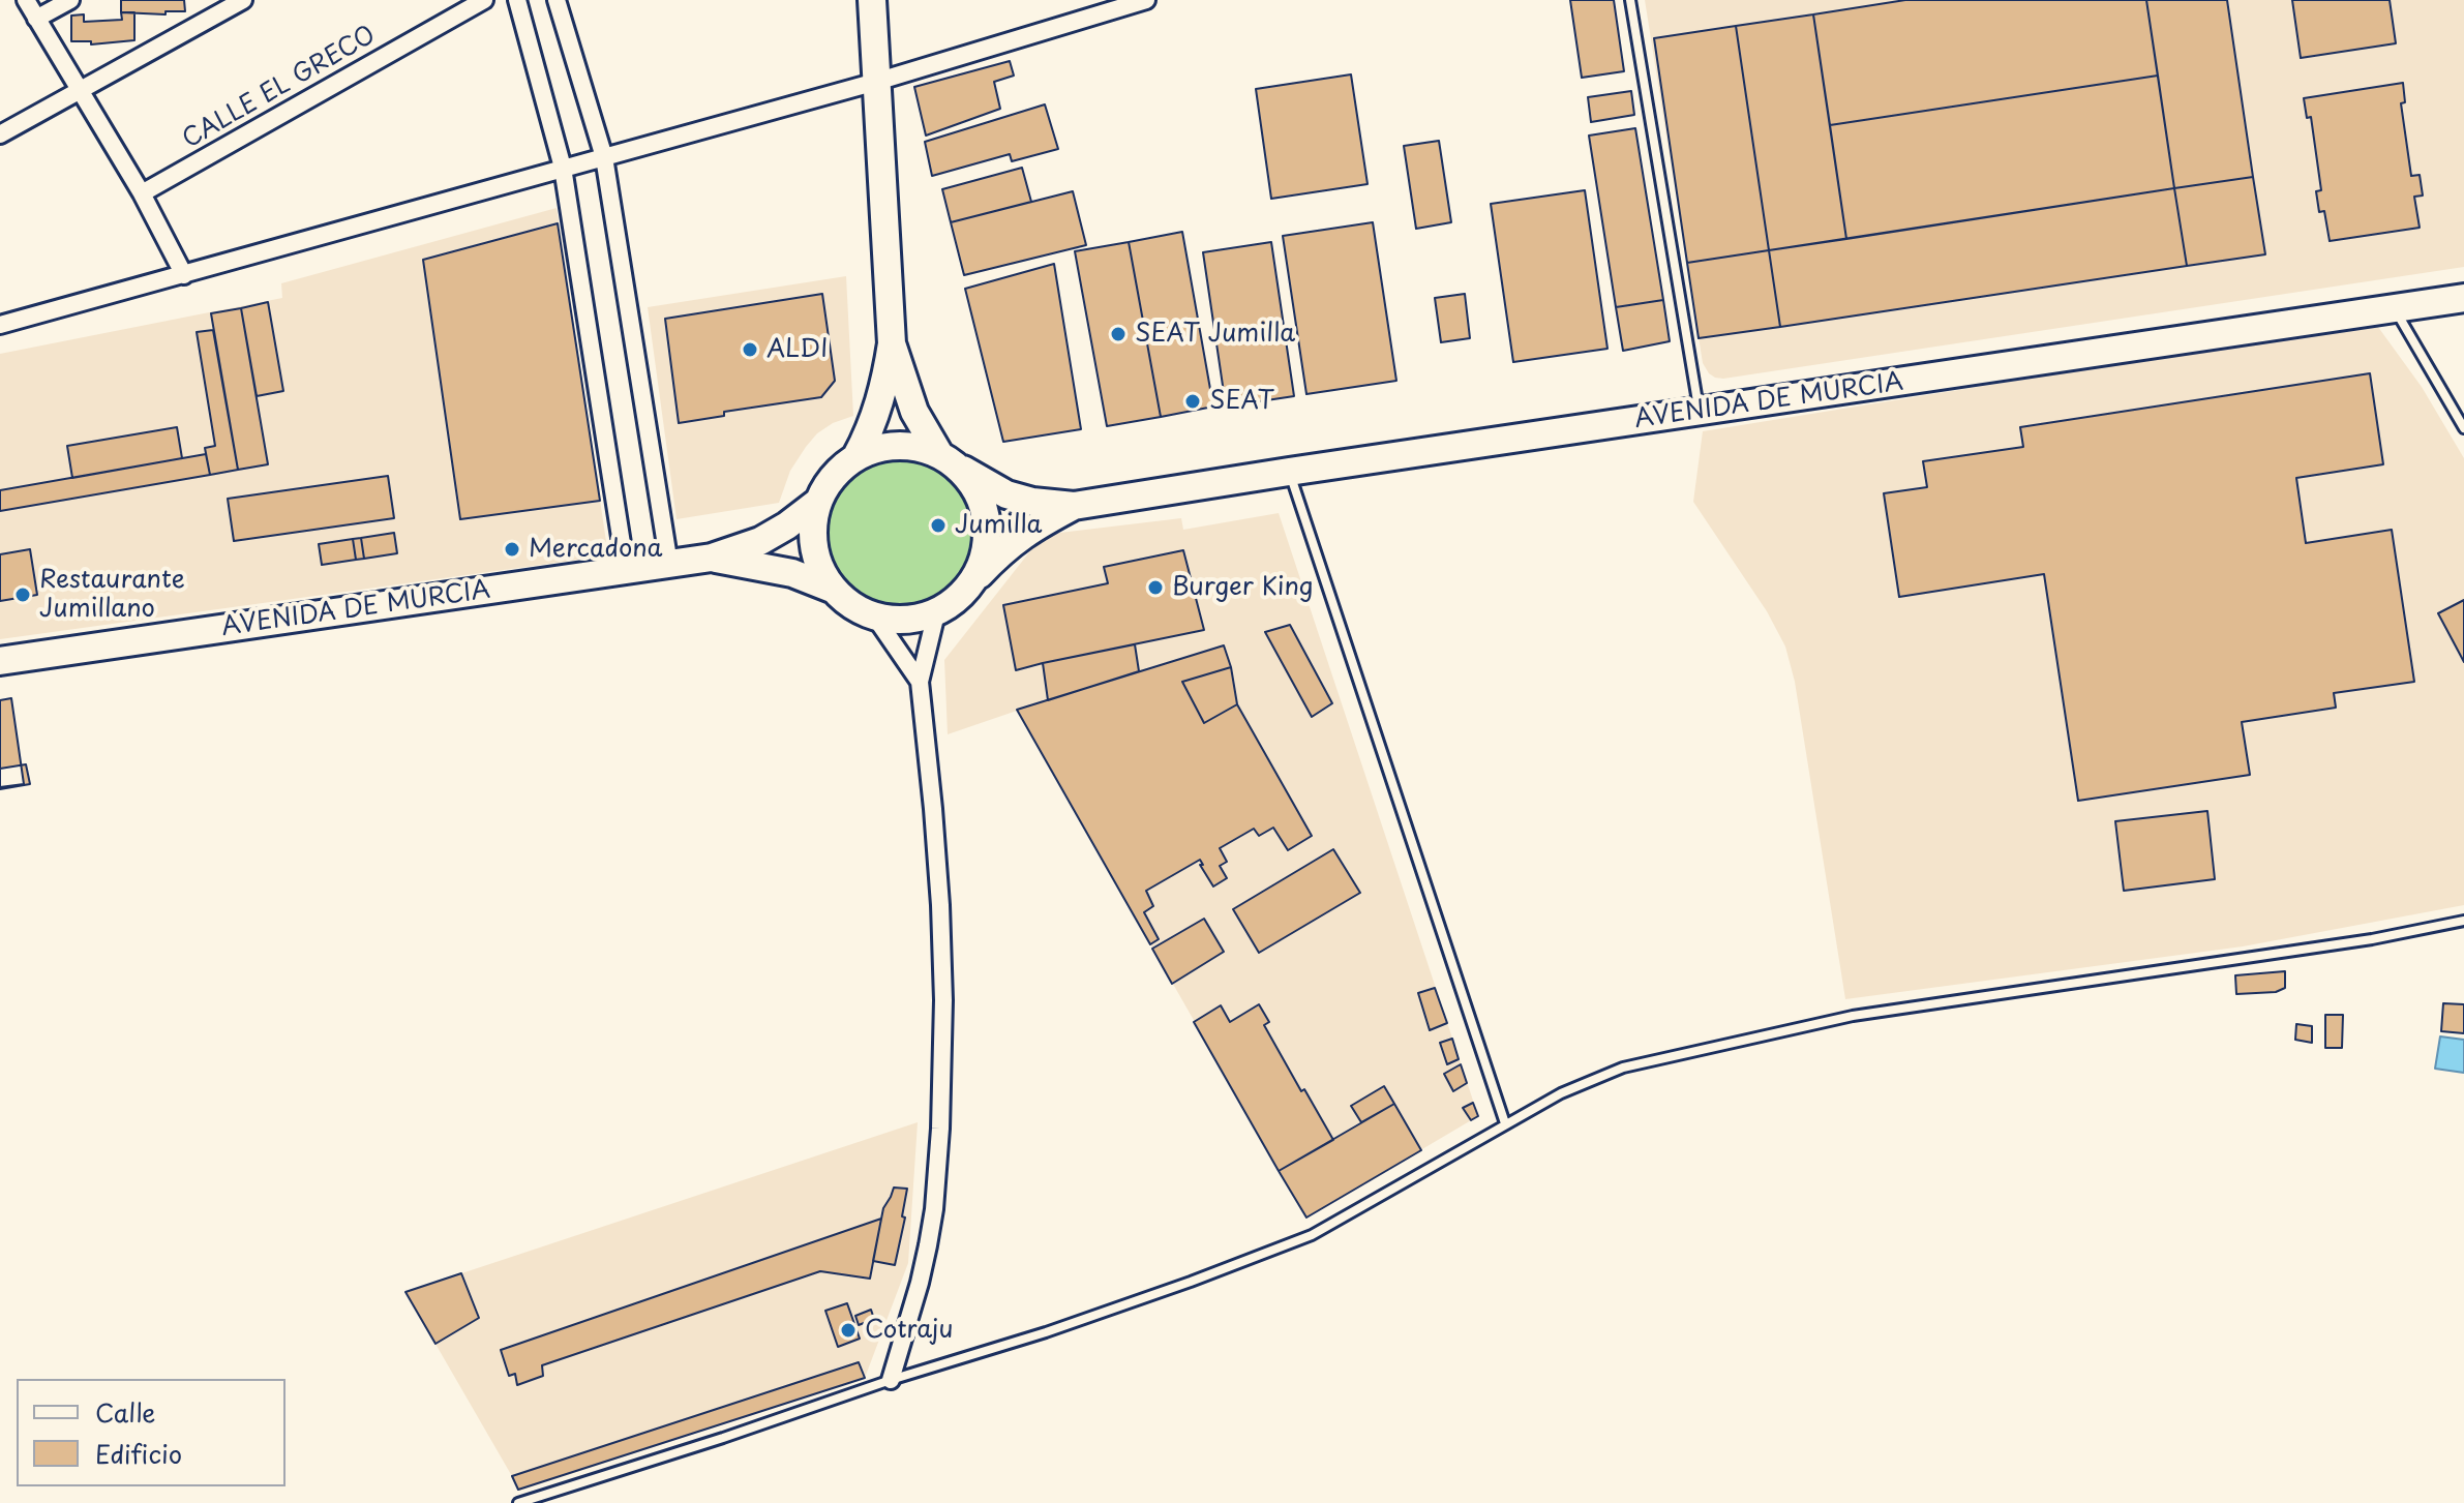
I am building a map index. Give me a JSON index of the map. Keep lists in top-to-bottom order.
{
  "streets": {
    "main road": ["AVENIDA DE MURCIA"],
    "street": ["CALLE EL GRECO"]
  },
  "places": [
    "SEAT Jumilla",
    "ALDI",
    "SEAT",
    "Jumilla",
    "Mercadona",
    "Burger King",
    "Restaurante Jumillano",
    "Cotraju"
  ],
  "legend": ["Calle", "Edificio"]
}
